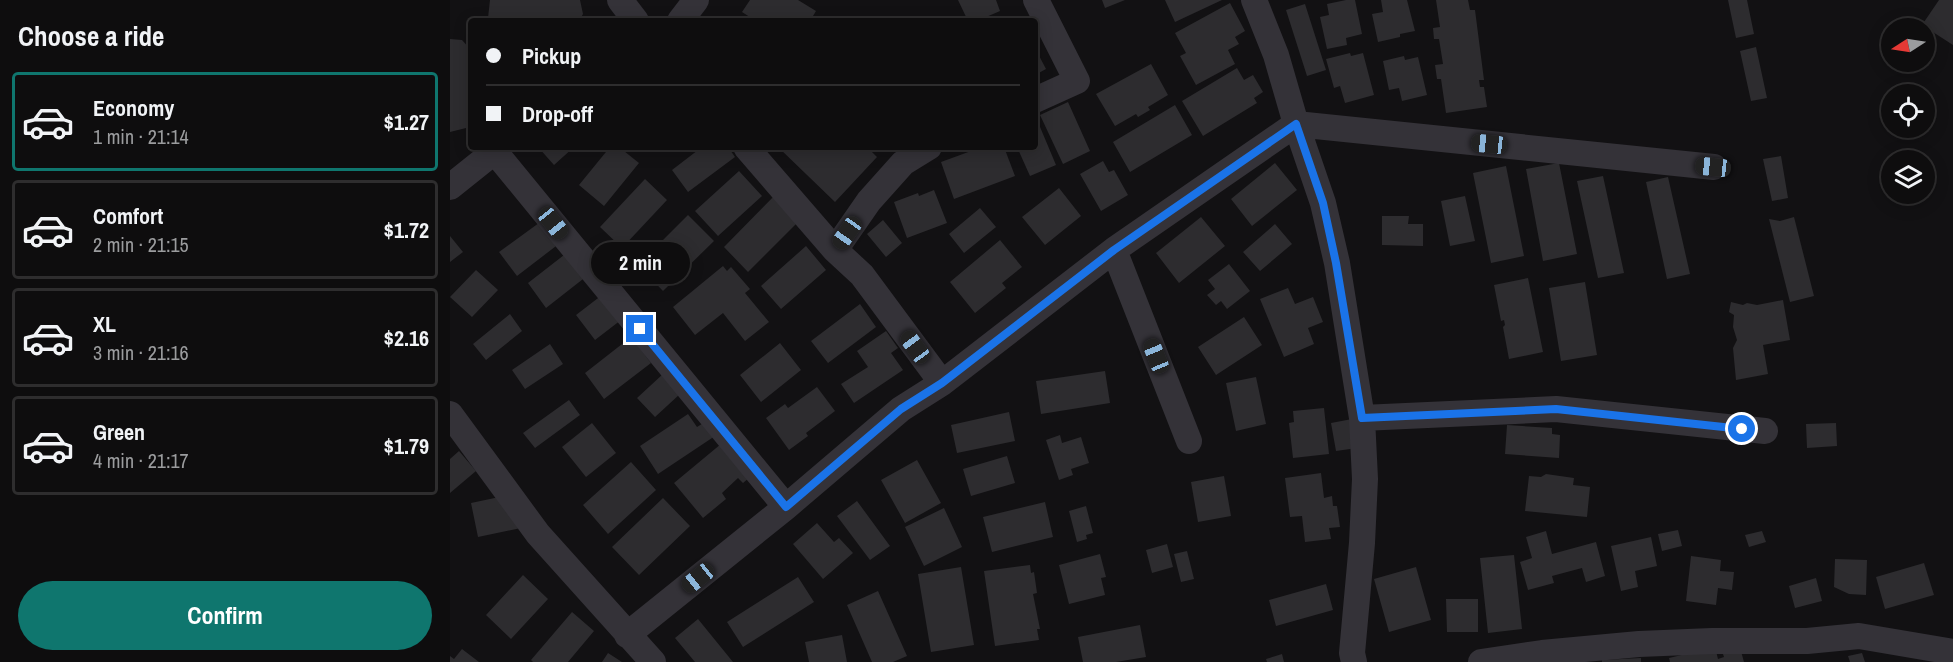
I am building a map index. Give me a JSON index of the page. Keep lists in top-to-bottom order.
{
  "north": "left",
  "page": {
    "heading": "Choose a ride",
    "banner": ["Pickup", "Drop-off"],
    "list": [
      {
        "name": "Economy",
        "note": "1 min · 21:14",
        "value": "$1.27"
      },
      {
        "name": "Comfort",
        "note": "2 min · 21:15",
        "value": "$1.72"
      },
      {
        "name": "XL",
        "note": "3 min · 21:16",
        "value": "$2.16"
      },
      {
        "name": "Green",
        "note": "4 min · 21:17",
        "value": "$1.79"
      }
    ],
    "bubble": "2 min",
    "buttons": "Confirm"
  }
}
